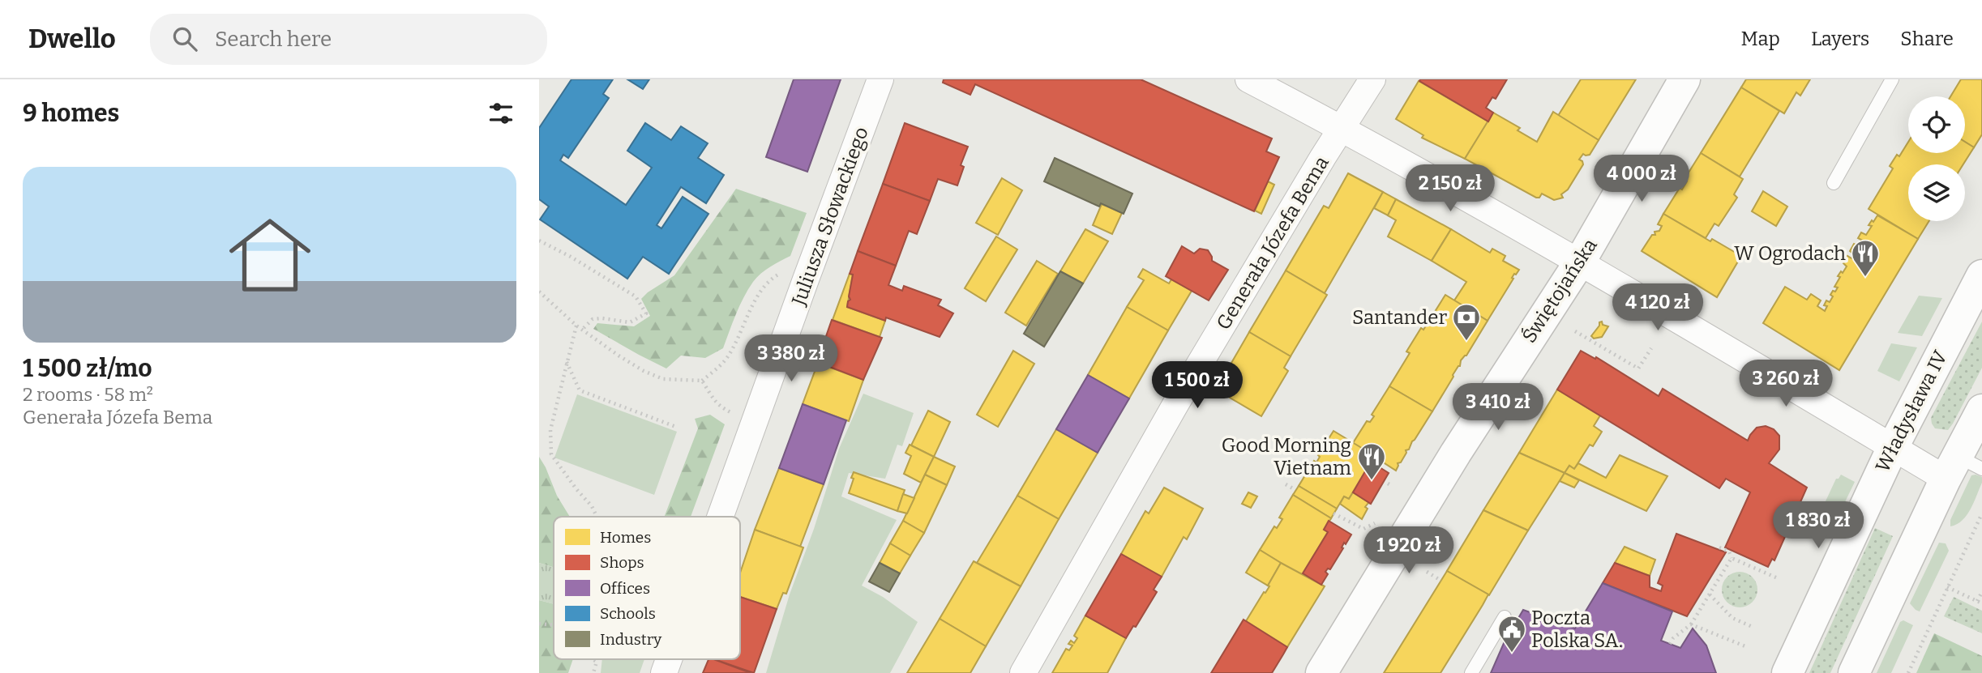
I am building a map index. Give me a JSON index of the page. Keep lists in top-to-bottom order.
{
  "streets": {
    "main road": ["Świętojańska", "Władysława IV"],
    "street": ["Juliusza Słowackiego", "Generała Józefa Bema"]
  },
  "places": {
    "restaurant": ["W Ogrodach", "Good Morning Vietnam"],
    "bank": ["Santander"],
    "public building": ["Poczta Polska SA."]
  },
  "legend": [
    "Homes",
    "Shops",
    "Offices",
    "Schools",
    "Industry"
  ],
  "page": {
    "header": "Dwello",
    "search": "Search here",
    "nav": ["Map", "Layers", "Share"],
    "heading": "9 homes",
    "list": [
      {
        "name": "1 500 zł/mo",
        "note": "2 rooms · 58 m² · Generała Józefa Bema"
      }
    ],
    "price": [
      "4 000 zł",
      "2 150 zł",
      "4 120 zł",
      "3 380 zł",
      "3 260 zł",
      "1 500 zł",
      "3 410 zł",
      "1 830 zł",
      "1 920 zł"
    ]
  }
}
